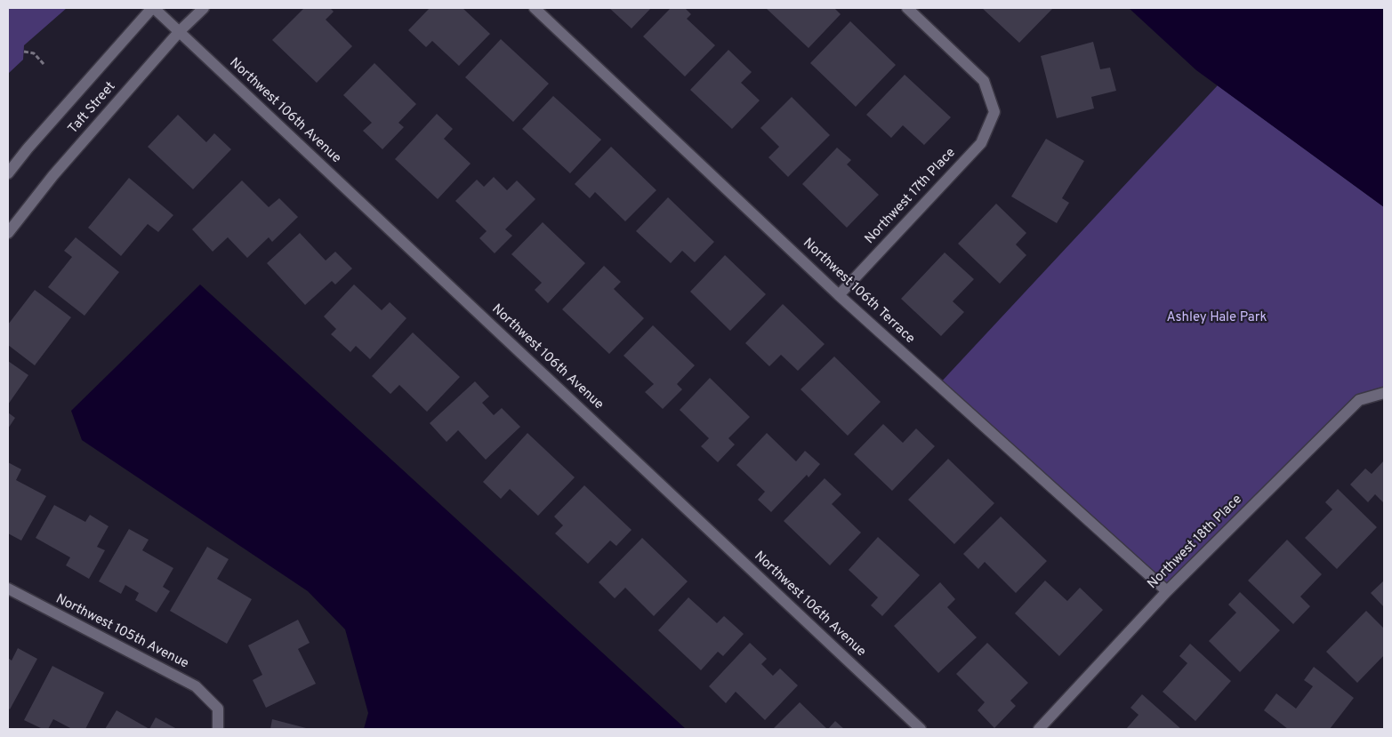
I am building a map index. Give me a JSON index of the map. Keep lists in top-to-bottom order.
{
  "streets": {
    "street": [
      "Taft Street",
      "Northwest 106th Avenue",
      "Northwest 17th Place",
      "Northwest 106th Terrace",
      "Northwest 18th Place",
      "Northwest 105th Avenue"
    ]
  },
  "crossings": [
    ["Taft Street", "Northwest 106th Avenue"],
    ["Northwest 17th Place", "Northwest 106th Terrace"],
    ["Northwest 106th Terrace", "Northwest 18th Place"]
  ],
  "parks": ["Ashley Hale Park"]
}
